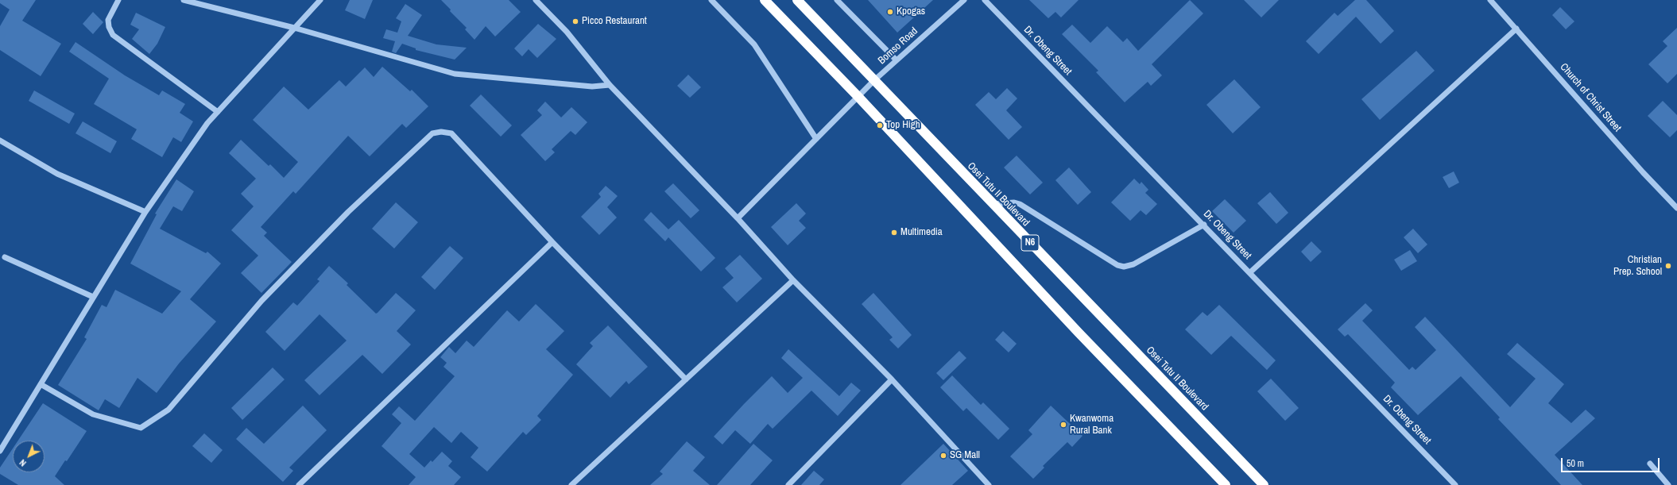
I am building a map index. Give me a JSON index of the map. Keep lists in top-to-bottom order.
{
  "streets": {
    "highway": ["Osei Tutu II Boulevard", "N6"],
    "street": ["Bomso Road", "Dr. Obeng Street", "Church of Christ Street"]
  },
  "crossings": [
    ["Bomso Road", "Osei Tutu II Boulevard"],
    ["Bomso Road", "N6"]
  ],
  "places": [
    "Kpogas",
    "Picco Restaurant",
    "Top High",
    "Multimedia",
    "Christian Prep. School",
    "Kwanwoma Rural Bank",
    "SG Mall"
  ],
  "scale_bar": "50 m",
  "north": "bottom left"
}
